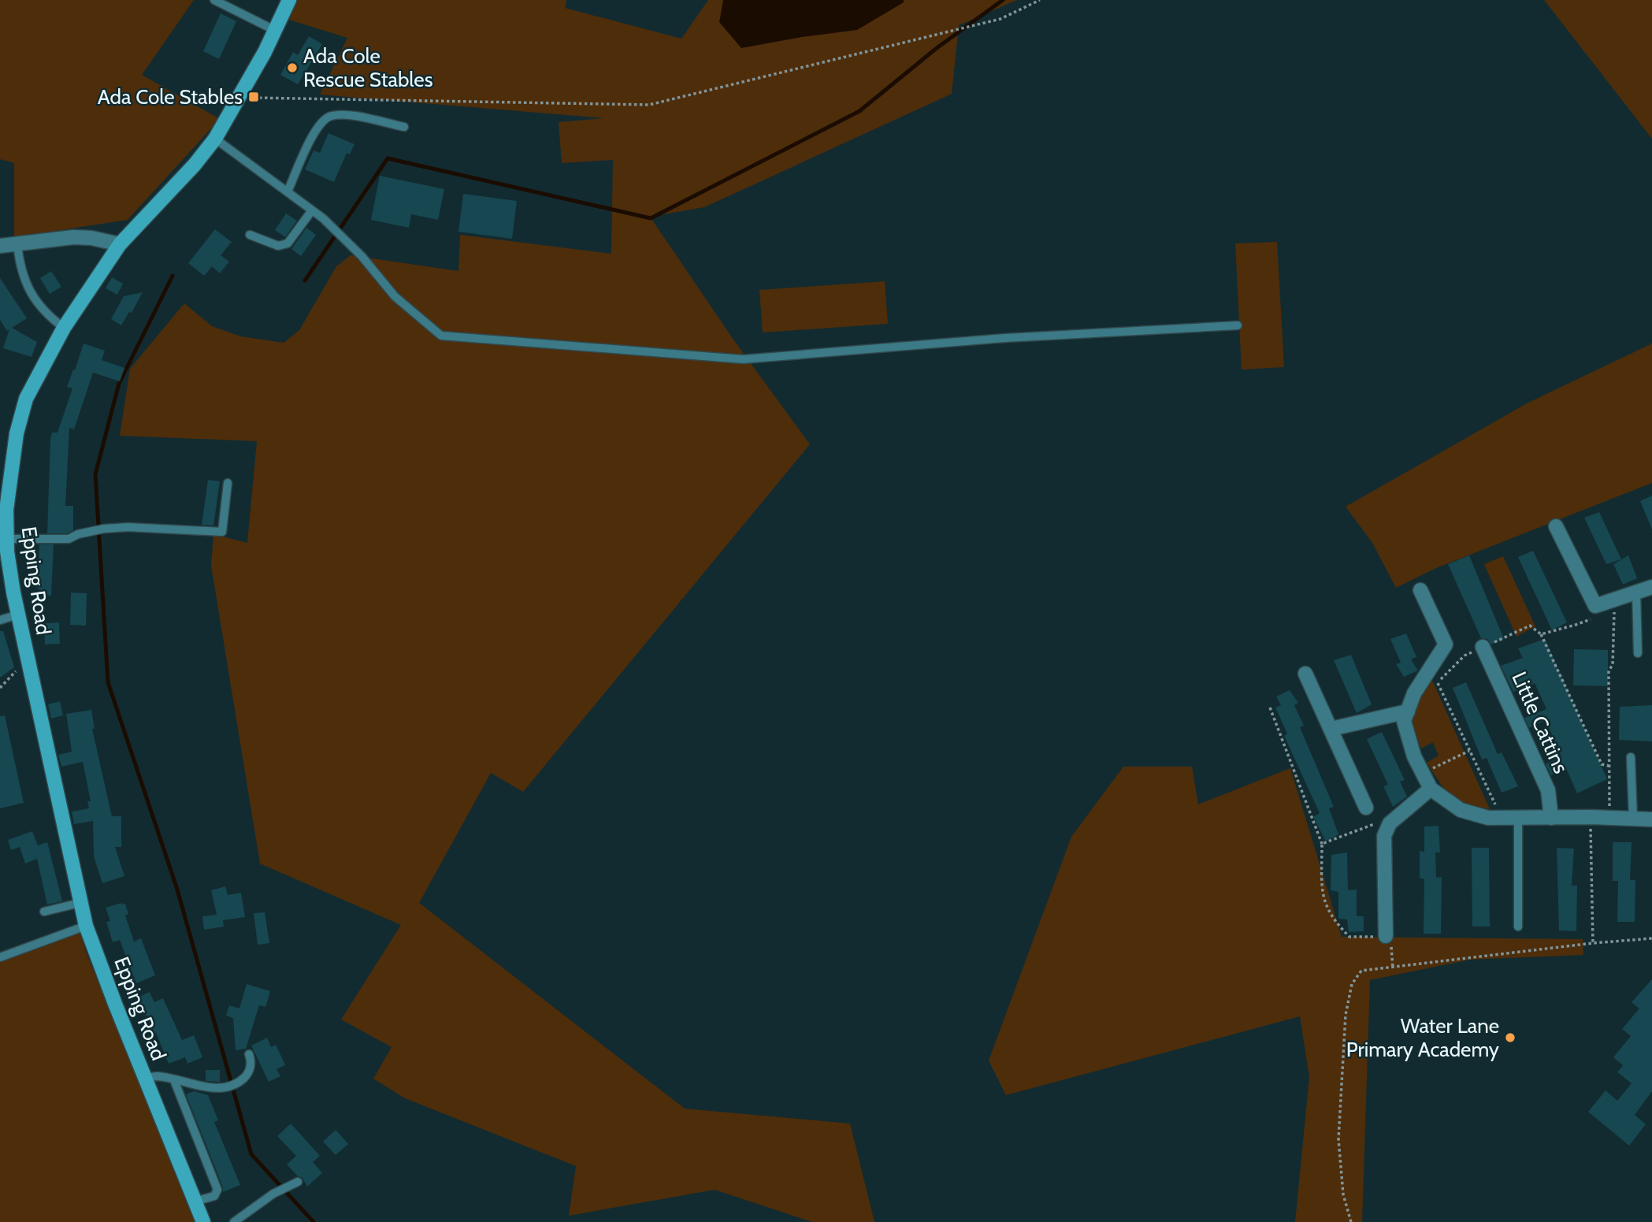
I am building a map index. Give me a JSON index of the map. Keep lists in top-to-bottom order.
{
  "streets": {
    "main road": ["Epping Road"],
    "street": ["Little Cattins"]
  },
  "places": {
    "other": ["Ada Cole Rescue Stables", "Water Lane Primary Academy"],
    "transit": ["Ada Cole Stables"]
  }
}
